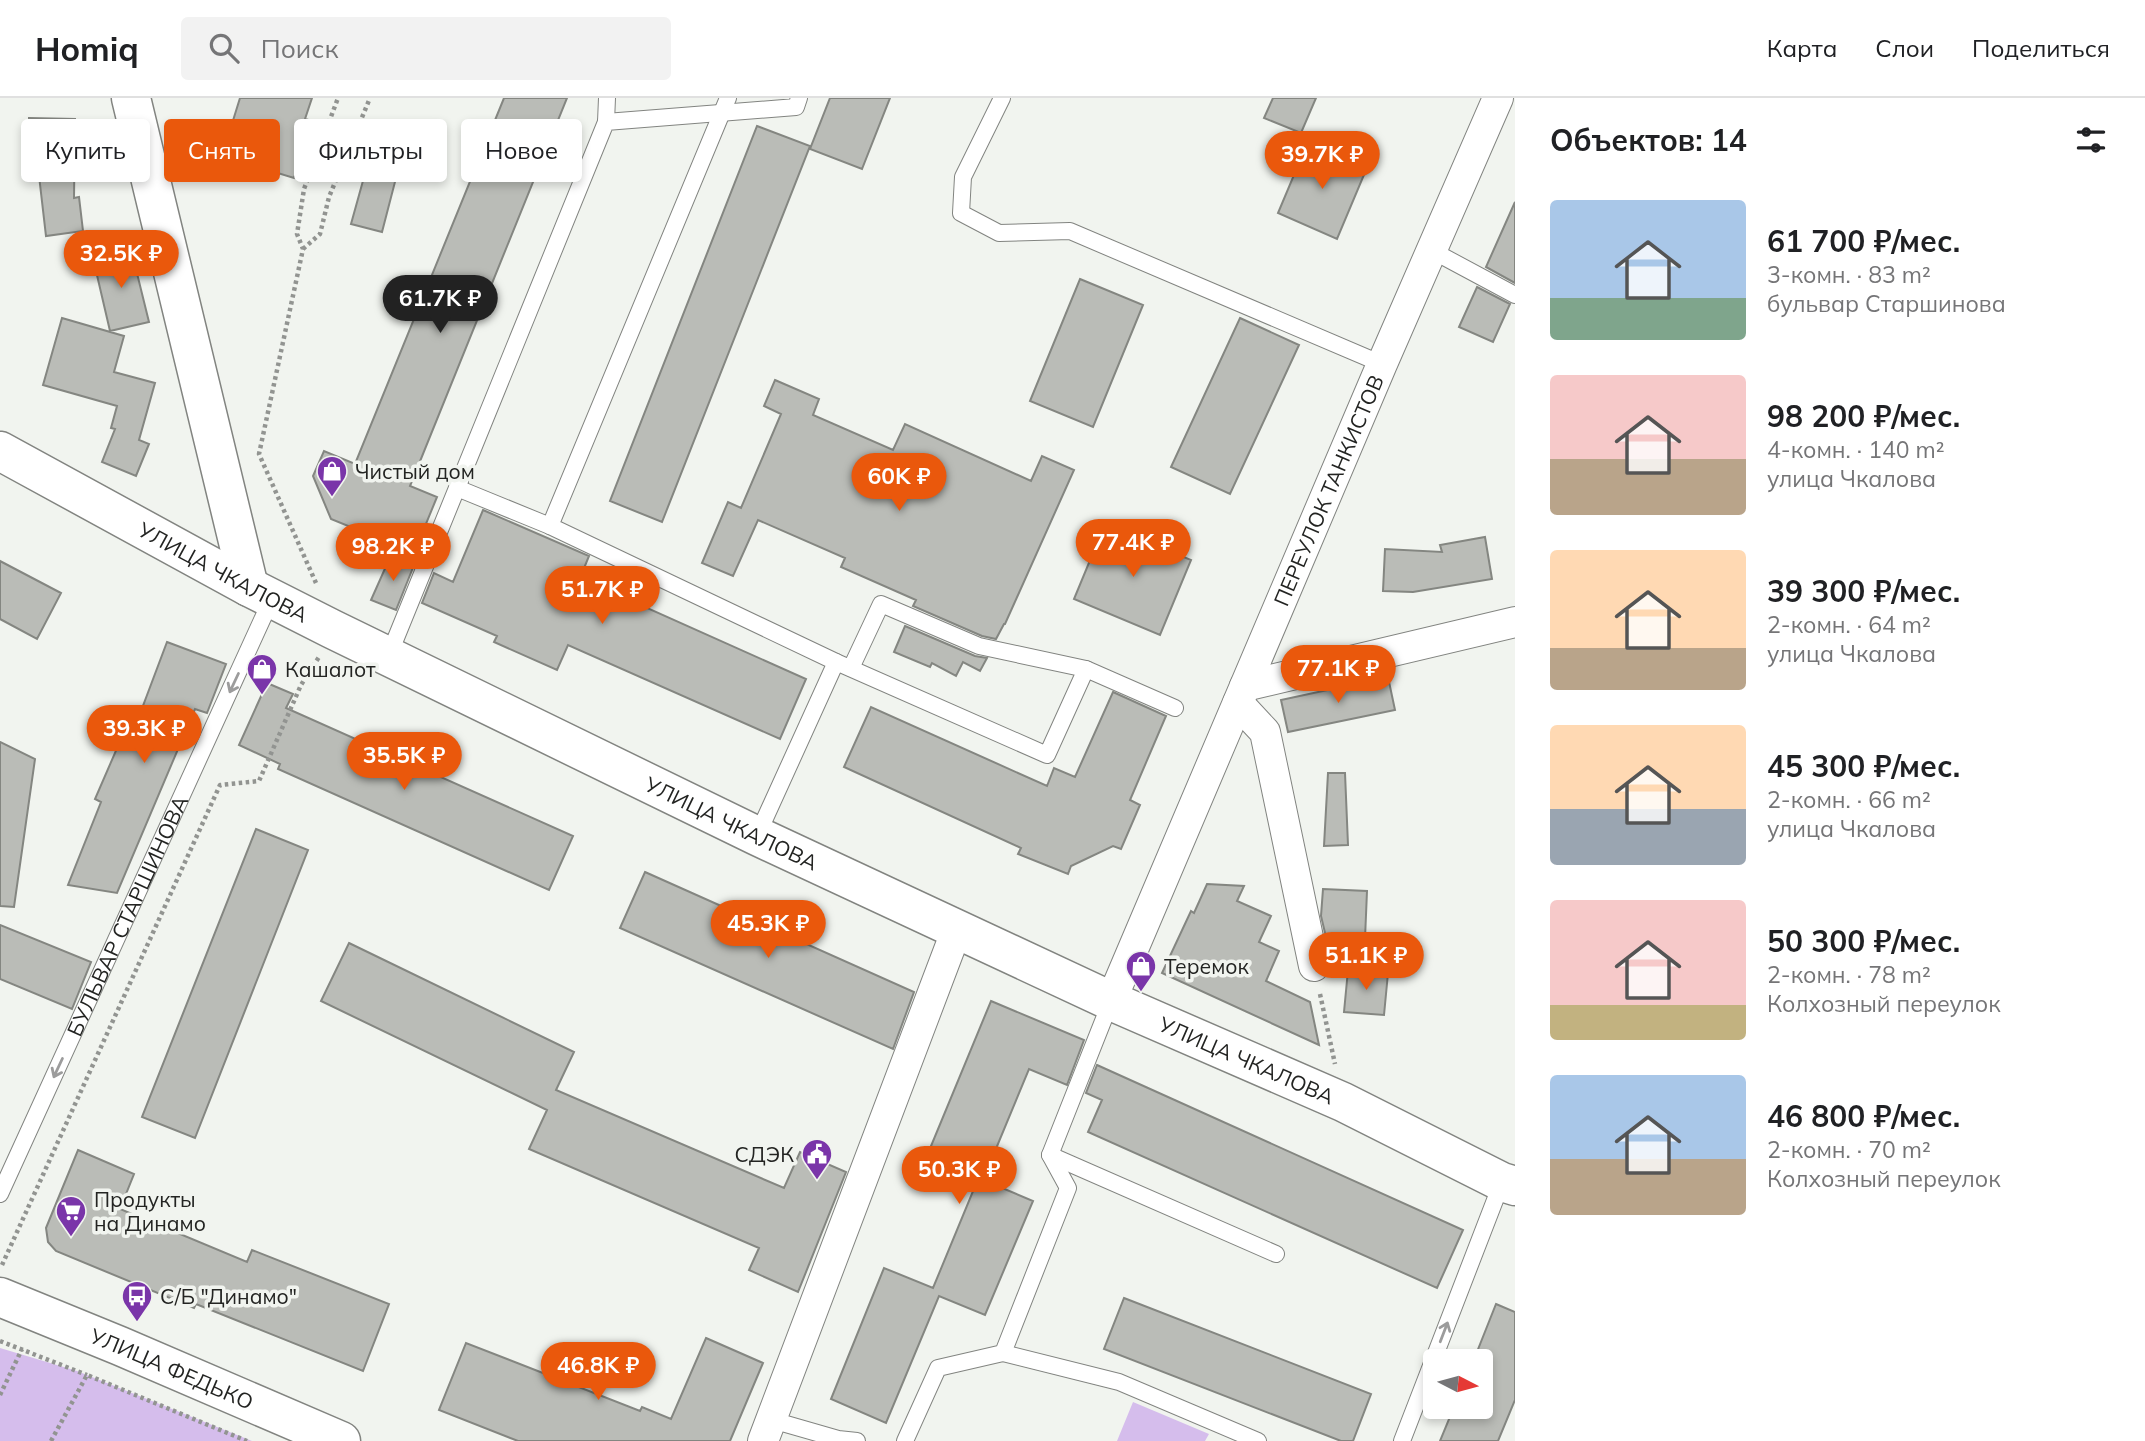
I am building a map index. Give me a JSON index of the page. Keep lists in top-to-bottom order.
{
  "streets": {
    "main road": ["УЛИЦА ЧКАЛОВА", "УЛИЦА ФЕДЬКО"],
    "street": ["ПЕРЕУЛОК ТАНКИСТОВ"],
    "lane": ["БУЛЬВАР СТАРШИНОВА"]
  },
  "crossings": [
    ["ПЕРЕУЛОК ТАНКИСТОВ", "УЛИЦА ЧКАЛОВА"],
    ["УЛИЦА ЧКАЛОВА", "БУЛЬВАР СТАРШИНОВА"]
  ],
  "one_way": ["БУЛЬВАР СТАРШИНОВА"],
  "places": {
    "shop": ["Чистый дом", "Кашалот", "Теремок"],
    "public building": ["СДЭК"],
    "supermarket": ["Продукты на Динамо"],
    "bus stop": ["С/Б \"Динамо\""]
  },
  "north": "right",
  "page": {
    "header": "Homiq",
    "search": "Поиск",
    "nav": ["Карта", "Слои", "Поделиться"],
    "heading": "Объектов: 14",
    "chip": [
      "Купить",
      "Снять",
      "Фильтры",
      "Новое"
    ],
    "price": [
      "39.7K ₽",
      "32.5K ₽",
      "61.7K ₽",
      "60K ₽",
      "77.4K ₽",
      "98.2K ₽",
      "51.7K ₽",
      "77.1K ₽",
      "39.3K ₽",
      "35.5K ₽",
      "45.3K ₽",
      "51.1K ₽",
      "50.3K ₽",
      "46.8K ₽"
    ],
    "list": [
      {
        "name": "61 700 ₽/мес.",
        "note": "3-комн. · 83 m² · бульвар Старшинова"
      },
      {
        "name": "98 200 ₽/мес.",
        "note": "4-комн. · 140 m² · улица Чкалова"
      },
      {
        "name": "39 300 ₽/мес.",
        "note": "2-комн. · 64 m² · улица Чкалова"
      },
      {
        "name": "45 300 ₽/мес.",
        "note": "2-комн. · 66 m² · улица Чкалова"
      },
      {
        "name": "50 300 ₽/мес.",
        "note": "2-комн. · 78 m² · Колхозный переулок"
      },
      {
        "name": "46 800 ₽/мес.",
        "note": "2-комн. · 70 m² · Колхозный переулок"
      }
    ]
  }
}
